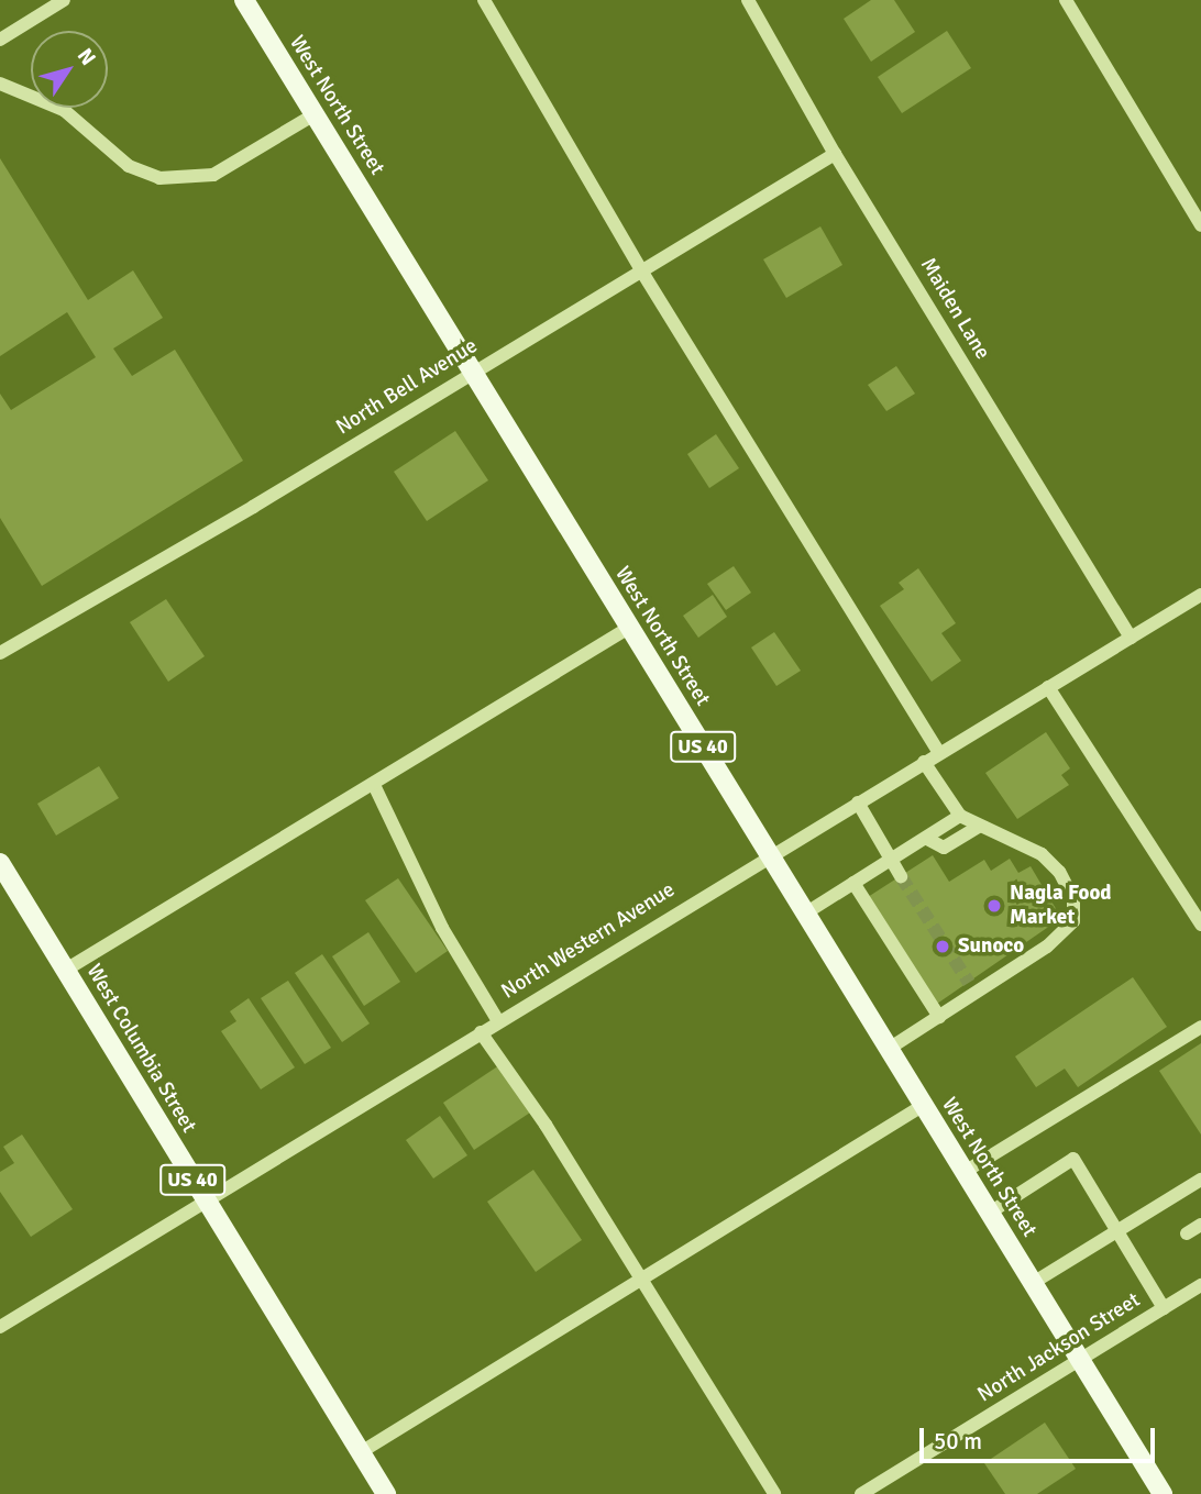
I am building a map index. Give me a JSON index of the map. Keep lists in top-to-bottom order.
{
  "streets": {
    "main road": ["West North Street", "US 40", "West Columbia Street"],
    "street": [
      "Maiden Lane",
      "North Bell Avenue",
      "North Western Avenue",
      "North Jackson Street"
    ]
  },
  "crossings": [
    ["West North Street", "North Bell Avenue"],
    ["West North Street", "North Western Avenue"],
    ["West North Street", "North Jackson Street"],
    ["Maiden Lane", "North Bell Avenue"],
    ["Maiden Lane", "North Western Avenue"],
    ["North Western Avenue", "West Columbia Street"]
  ],
  "places": ["Nagla Food Market", "Sunoco"],
  "scale_bar": "50 m",
  "north": "top right"
}
